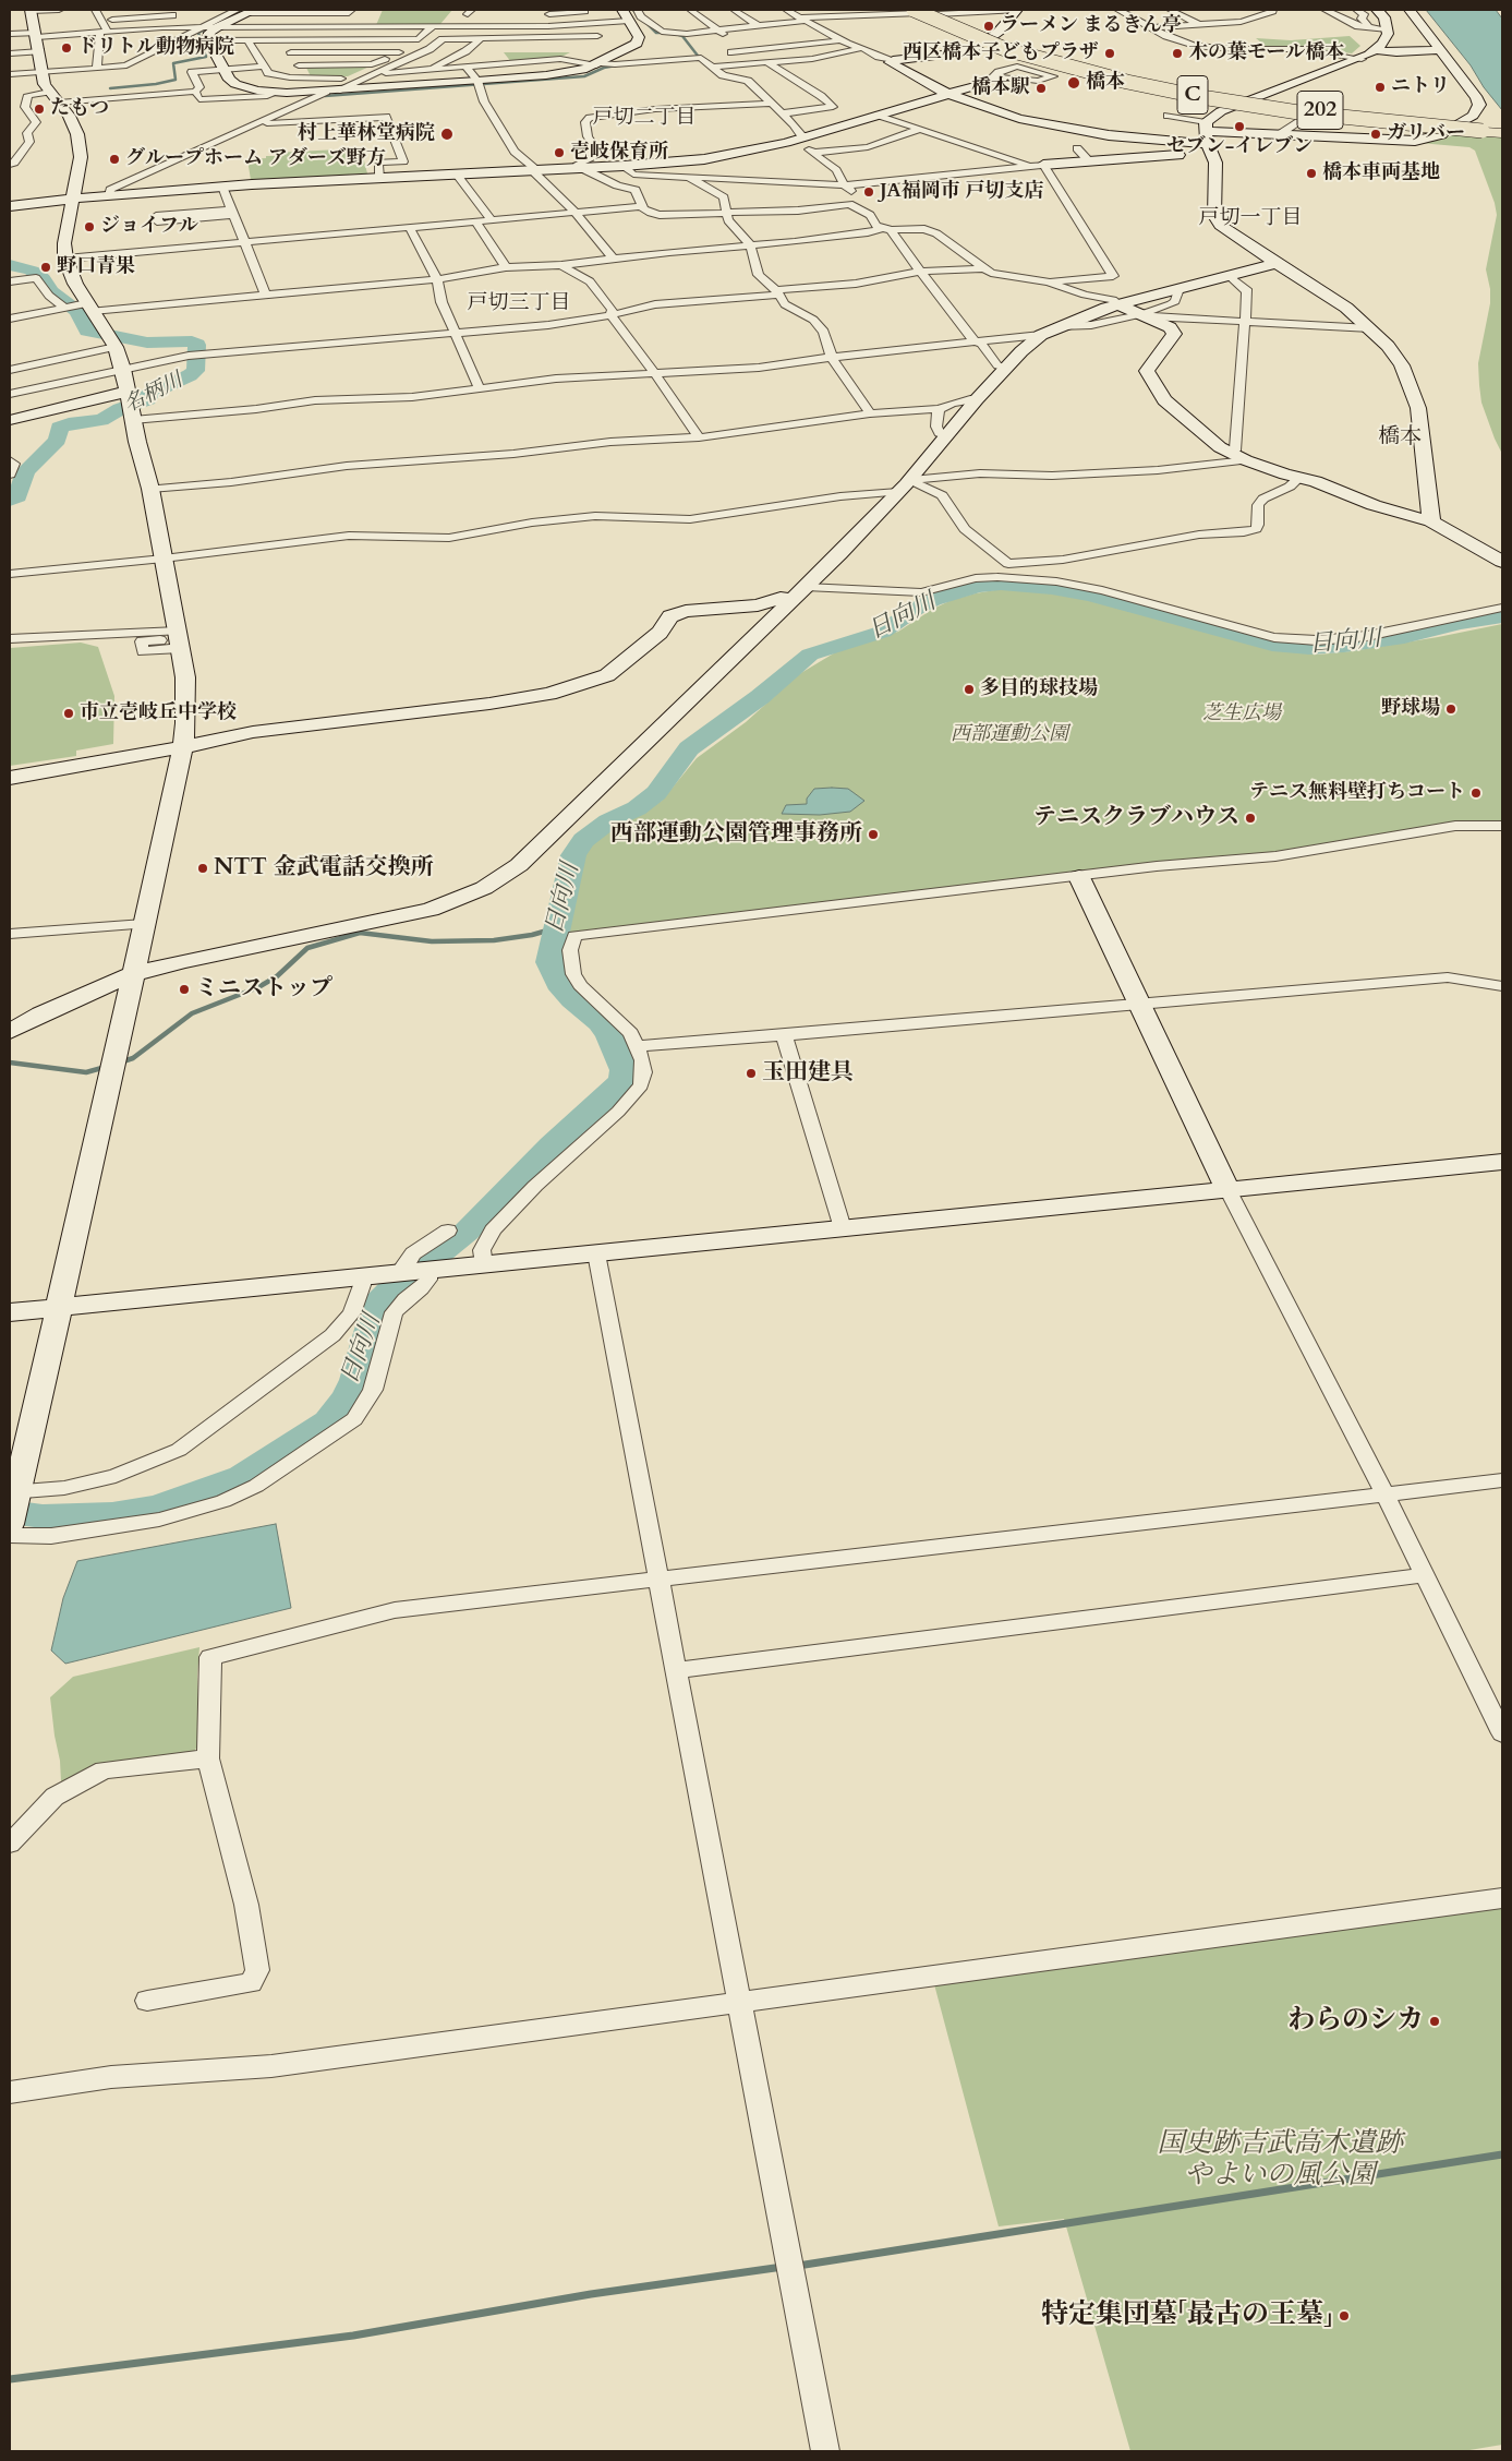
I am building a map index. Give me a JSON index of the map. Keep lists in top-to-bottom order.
{
  "streets": {
    "highway": ["C", "202"]
  },
  "crossings": [
    ["C", "202"]
  ],
  "districts": [
    "戸切二丁目",
    "戸切一丁目",
    "戸切三丁目",
    "橋本"
  ],
  "water": ["名柄川", "日向川"],
  "parks": ["芝生広場", "西部運動公園", "国史跡吉武高木遺跡 やよいの風公園"],
  "places": [
    "ラーメン まるきん亭",
    "ドリトル動物病院",
    "西区橋本子どもプラザ",
    "木の葉モール橋本",
    "橋本",
    "ニトリ",
    "橋本駅",
    "たもつ",
    "セブン-イレブン",
    "村上華林堂病院",
    "ガリバー",
    "壱岐保育所",
    "グループホーム アダーズ野方",
    "橋本車両基地",
    "JA福岡市 戸切支店",
    "ジョイフル",
    "野口青果",
    "多目的球技場",
    "野球場",
    "市立壱岐丘中学校",
    "テニス無料壁打ちコート",
    "テニスクラブハウス",
    "西部運動公園管理事務所",
    "NTT 金武電話交換所",
    "ミニストップ",
    "玉田建具",
    "わらのシカ",
    "特定集団墓「最古の王墓」"
  ]
}
